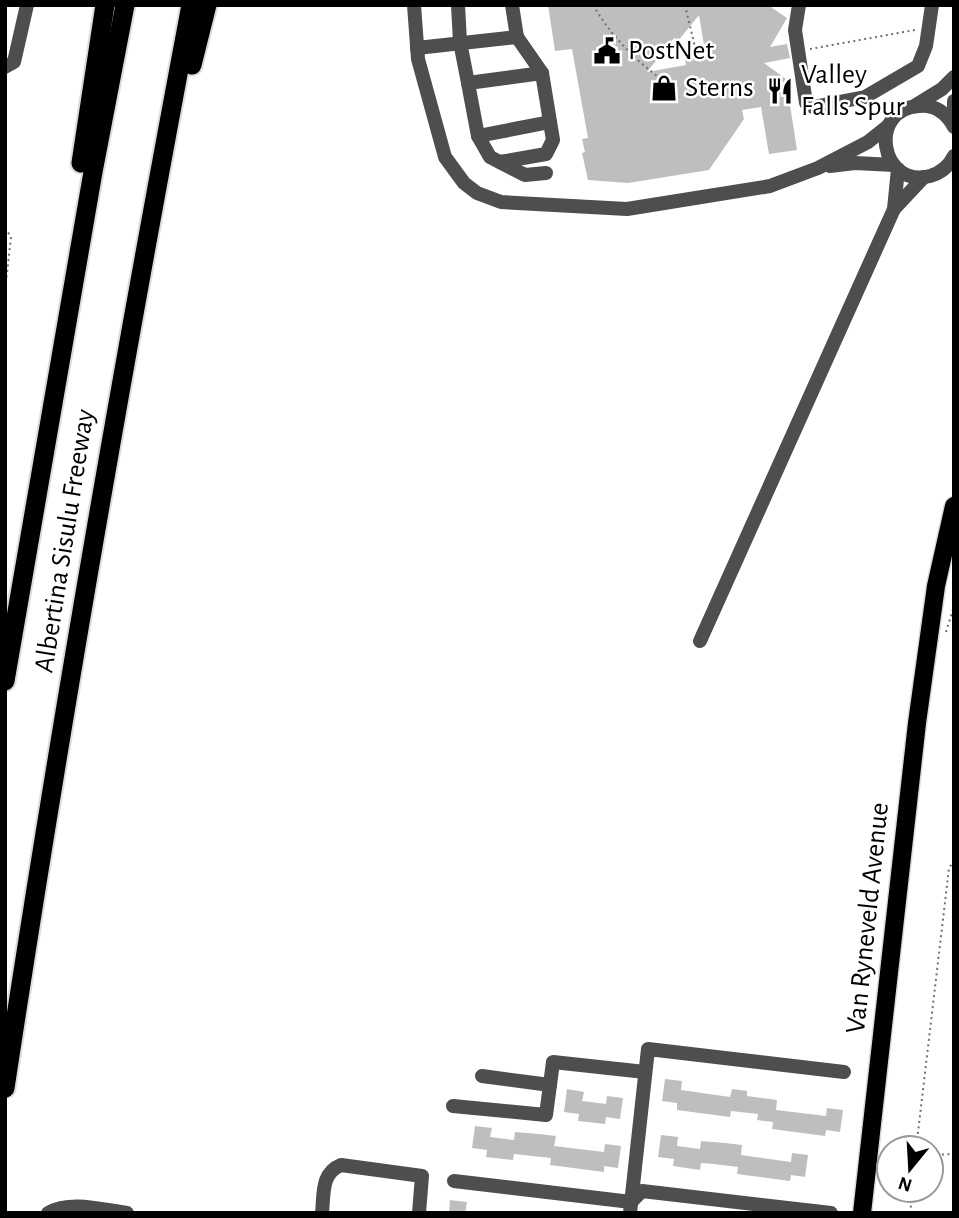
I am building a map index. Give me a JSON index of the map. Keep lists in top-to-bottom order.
{
  "streets": {
    "highway": ["Albertina Sisulu Freeway"],
    "main road": ["Van Ryneveld Avenue"]
  },
  "places": {
    "public building": ["PostNet"],
    "shop": ["Sterns"],
    "restaurant": ["Valley Falls Spur"]
  },
  "north": "bottom"
}
